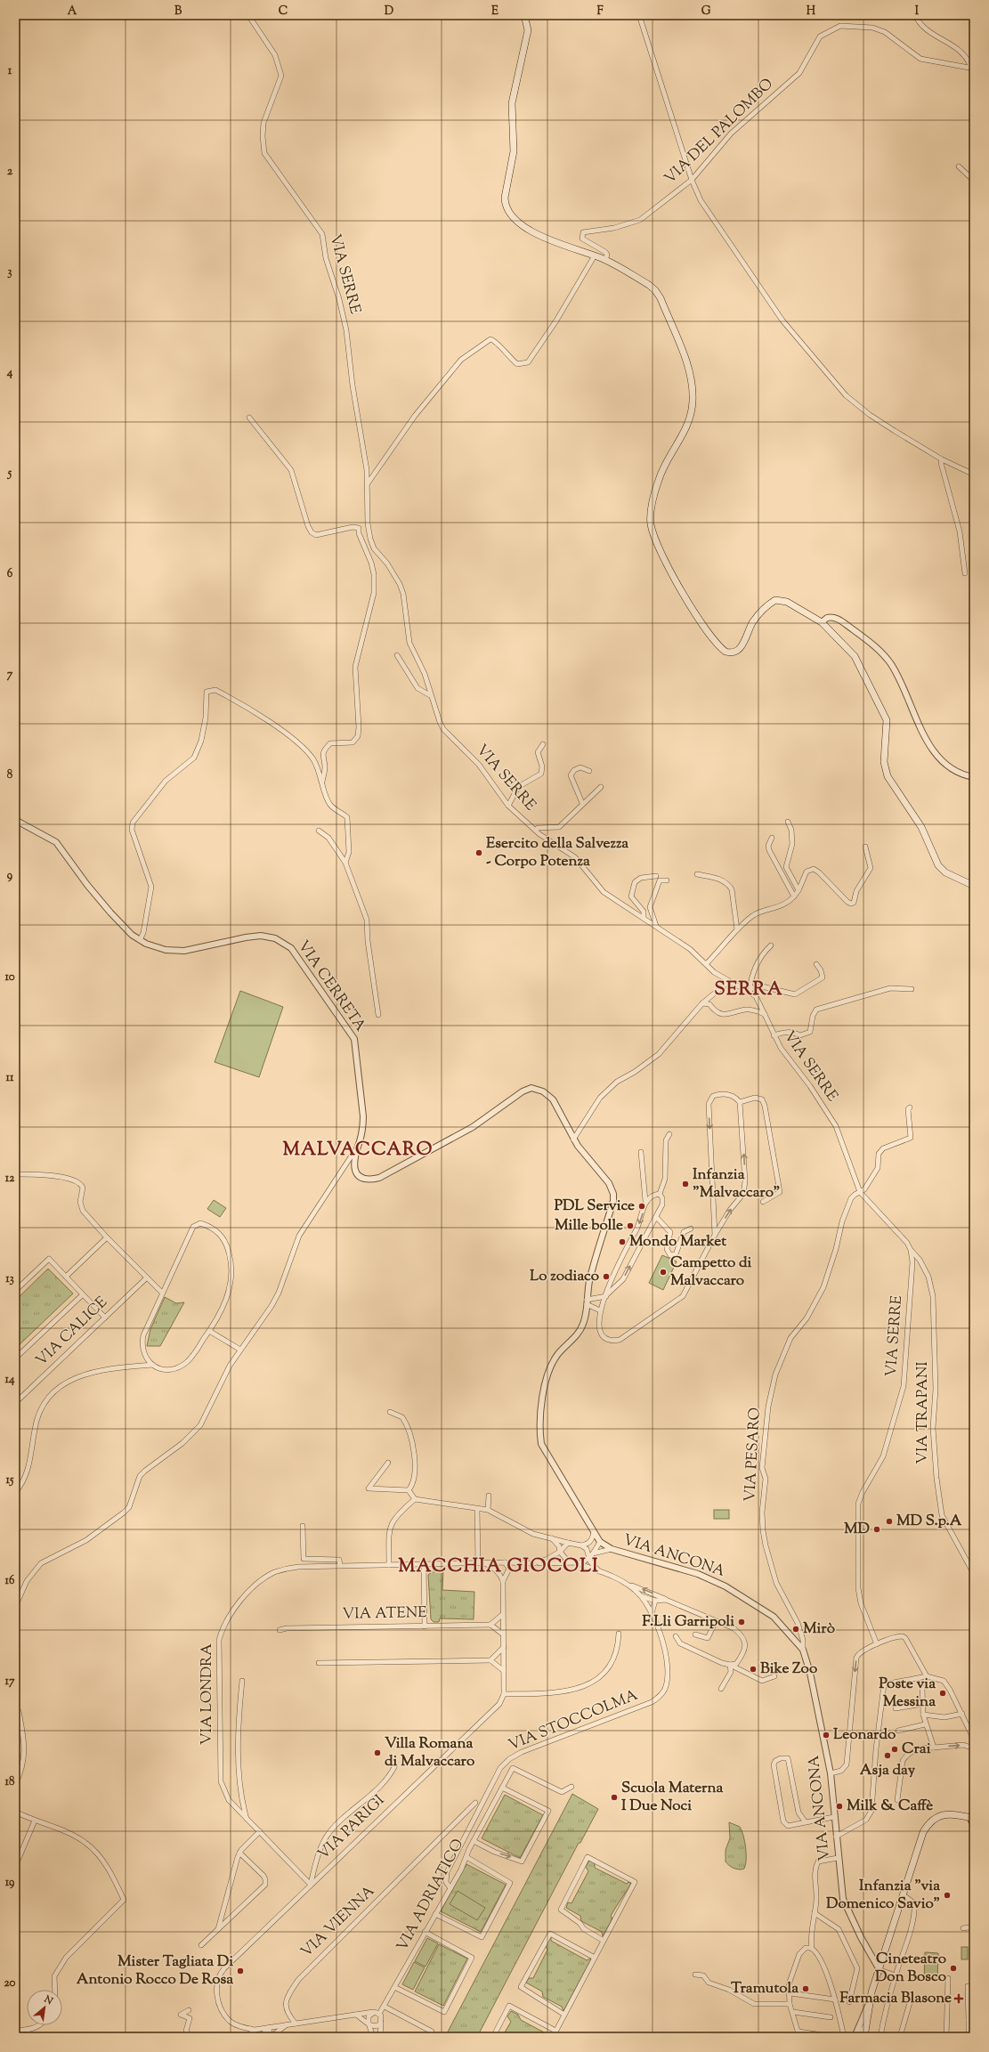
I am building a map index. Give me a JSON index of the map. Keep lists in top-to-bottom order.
{
  "streets": {
    "street": [
      "VIA DEL PALOMBO",
      "VIA SERRE",
      "VIA CERRETA",
      "VIA CALICE",
      "VIA TRAPANI",
      "VIA PESARO",
      "VIA ANCONA",
      "VIA ATENE",
      "VIA LONDRA",
      "VIA STOCCOLMA",
      "VIA PARIGI",
      "VIA ADRIATICO",
      "VIA VIENNA"
    ]
  },
  "crossings": [
    ["VIA SERRE", "VIA TRAPANI"],
    ["VIA SERRE", "VIA PESARO"],
    ["VIA PESARO", "VIA ANCONA"],
    ["VIA LONDRA", "VIA PARIGI"],
    ["VIA STOCCOLMA", "VIA ADRIATICO"],
    ["VIA PARIGI", "VIA VIENNA"]
  ],
  "districts": ["SERRA", "MALVACCARO", "MACCHIA GIOCOLI"],
  "places": {
    "other": [
      "Esercito della Salvezza - Corpo Potenza",
      "Infanzia \"Malvaccaro\"",
      "PDL Service",
      "Mille bolle",
      "Mondo Market",
      "Campetto di Malvaccaro",
      "Lo zodiaco",
      "MD S.p.A",
      "MD",
      "F.Lli Garripoli",
      "Mirò",
      "Bike Zoo",
      "Poste via Messina",
      "Leonardo",
      "Crai",
      "Villa Romana di Malvaccaro",
      "Asja day",
      "Scuola Materna I Due Noci",
      "Milk & Caffè",
      "Infanzia \"via Domenico Savio\"",
      "Cineteatro Don Bosco",
      "Mister Tagliata Di Antonio Rocco De Rosa",
      "Tramutola"
    ],
    "health": ["Farmacia Blasone"]
  },
  "north": "top right",
  "grid": {
    "columns": [
      "A",
      "B",
      "C",
      "D",
      "E",
      "F",
      "G",
      "H",
      "I"
    ],
    "rows": [
      "1",
      "2",
      "3",
      "4",
      "5",
      "6",
      "7",
      "8",
      "9",
      "10",
      "11",
      "12",
      "13",
      "14",
      "15",
      "16",
      "17",
      "18",
      "19",
      "20"
    ]
  }
}
